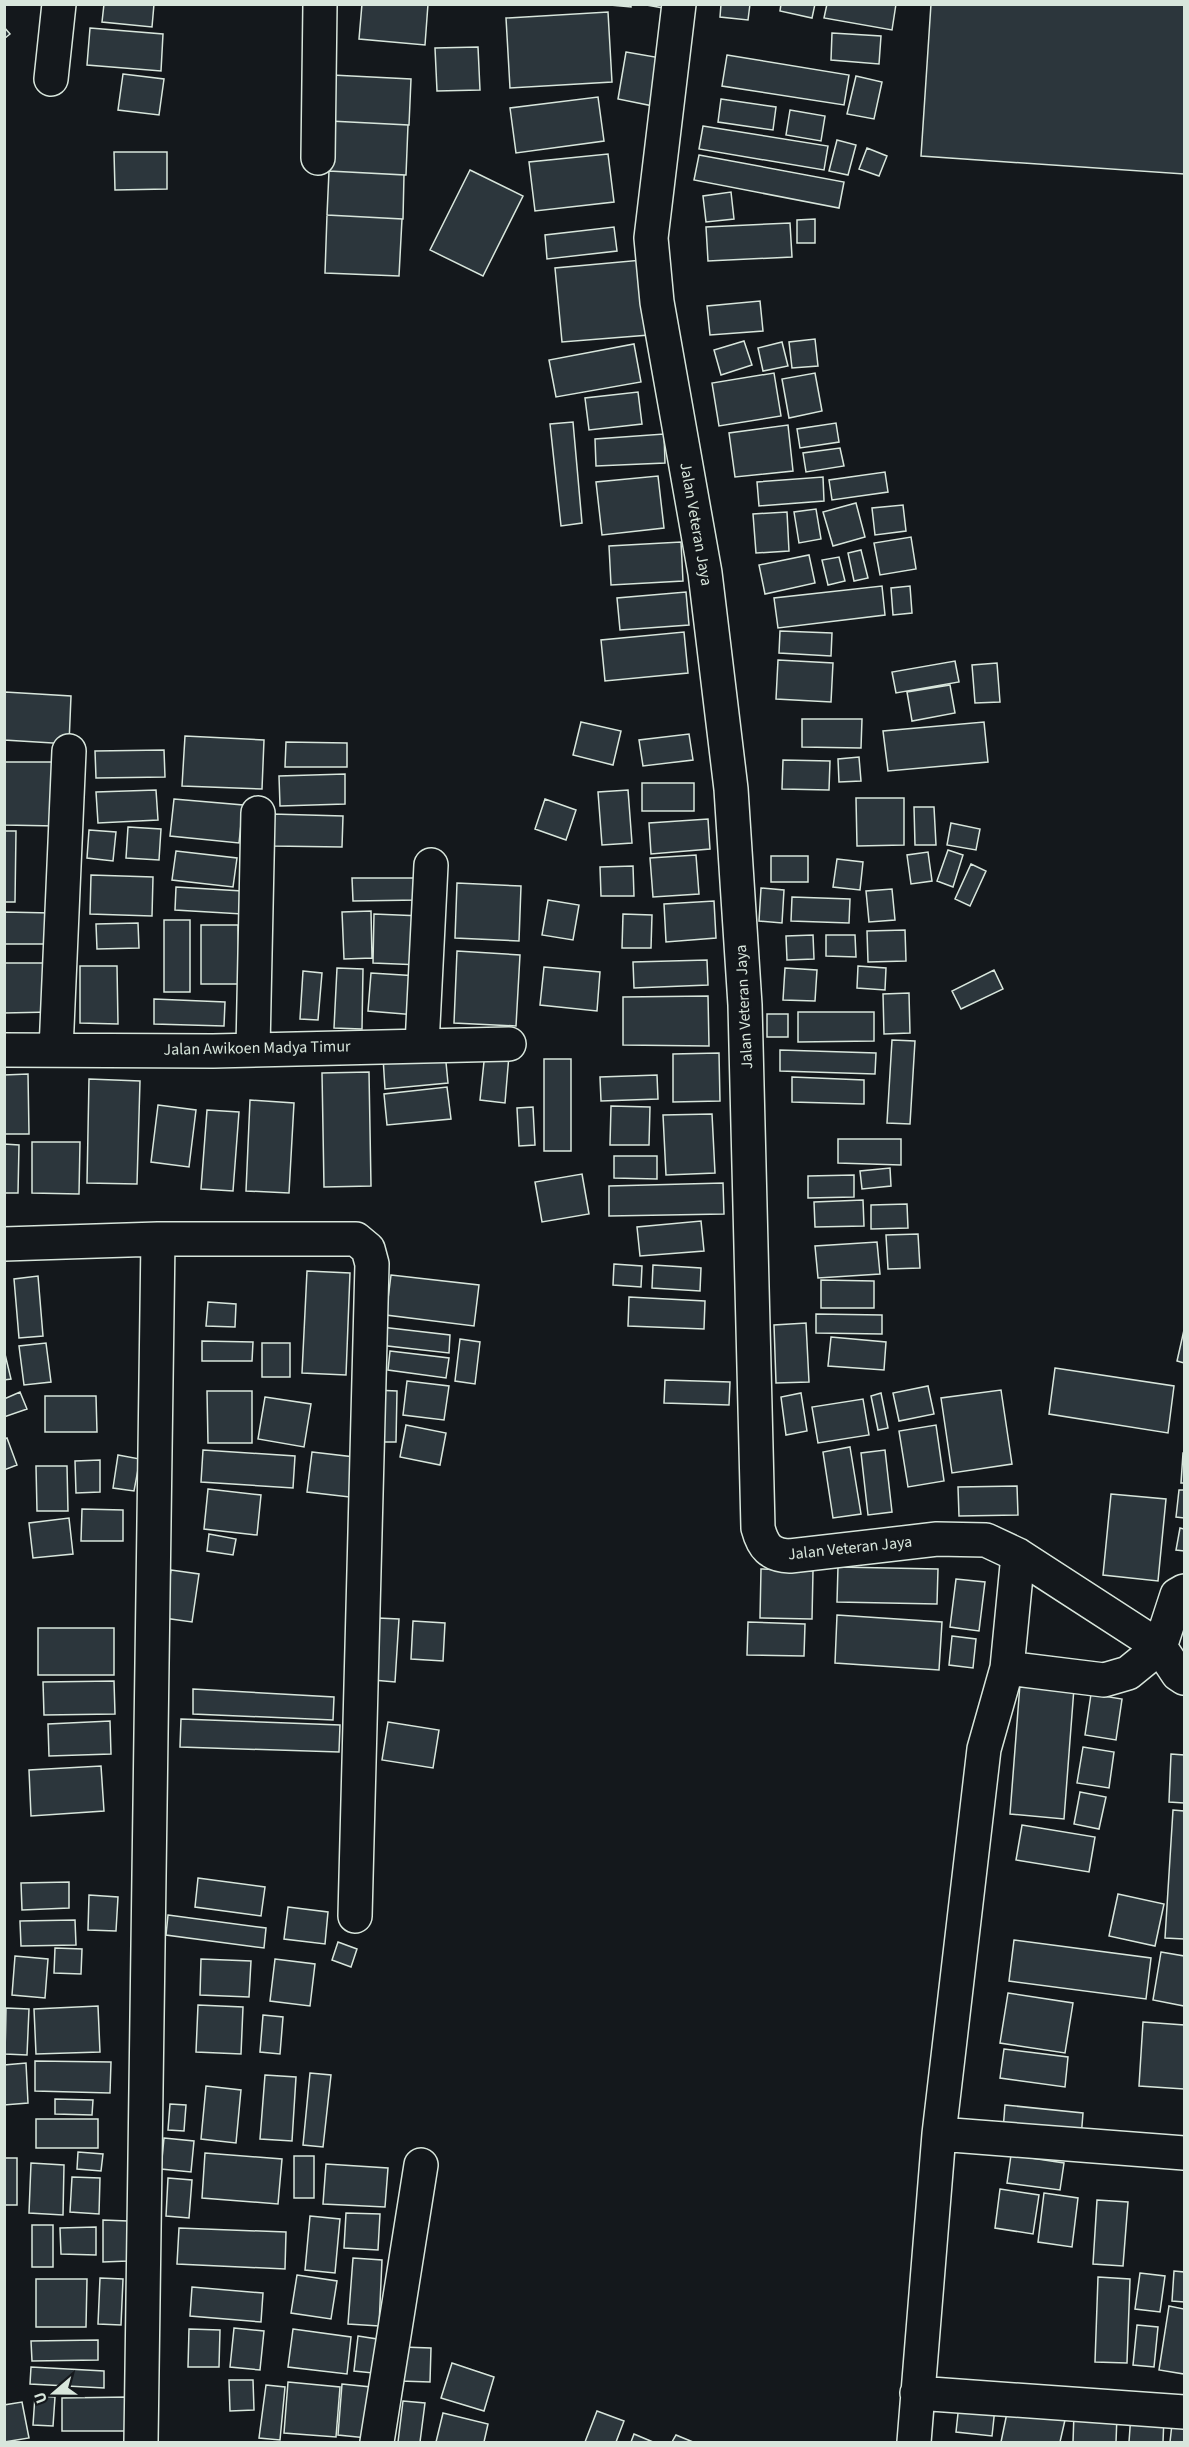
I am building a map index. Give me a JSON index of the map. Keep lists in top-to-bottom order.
{
  "streets": {
    "street": ["Jalan Veteran Jaya", "Jalan Awikoen Madya Timur"]
  },
  "north": "left"
}
